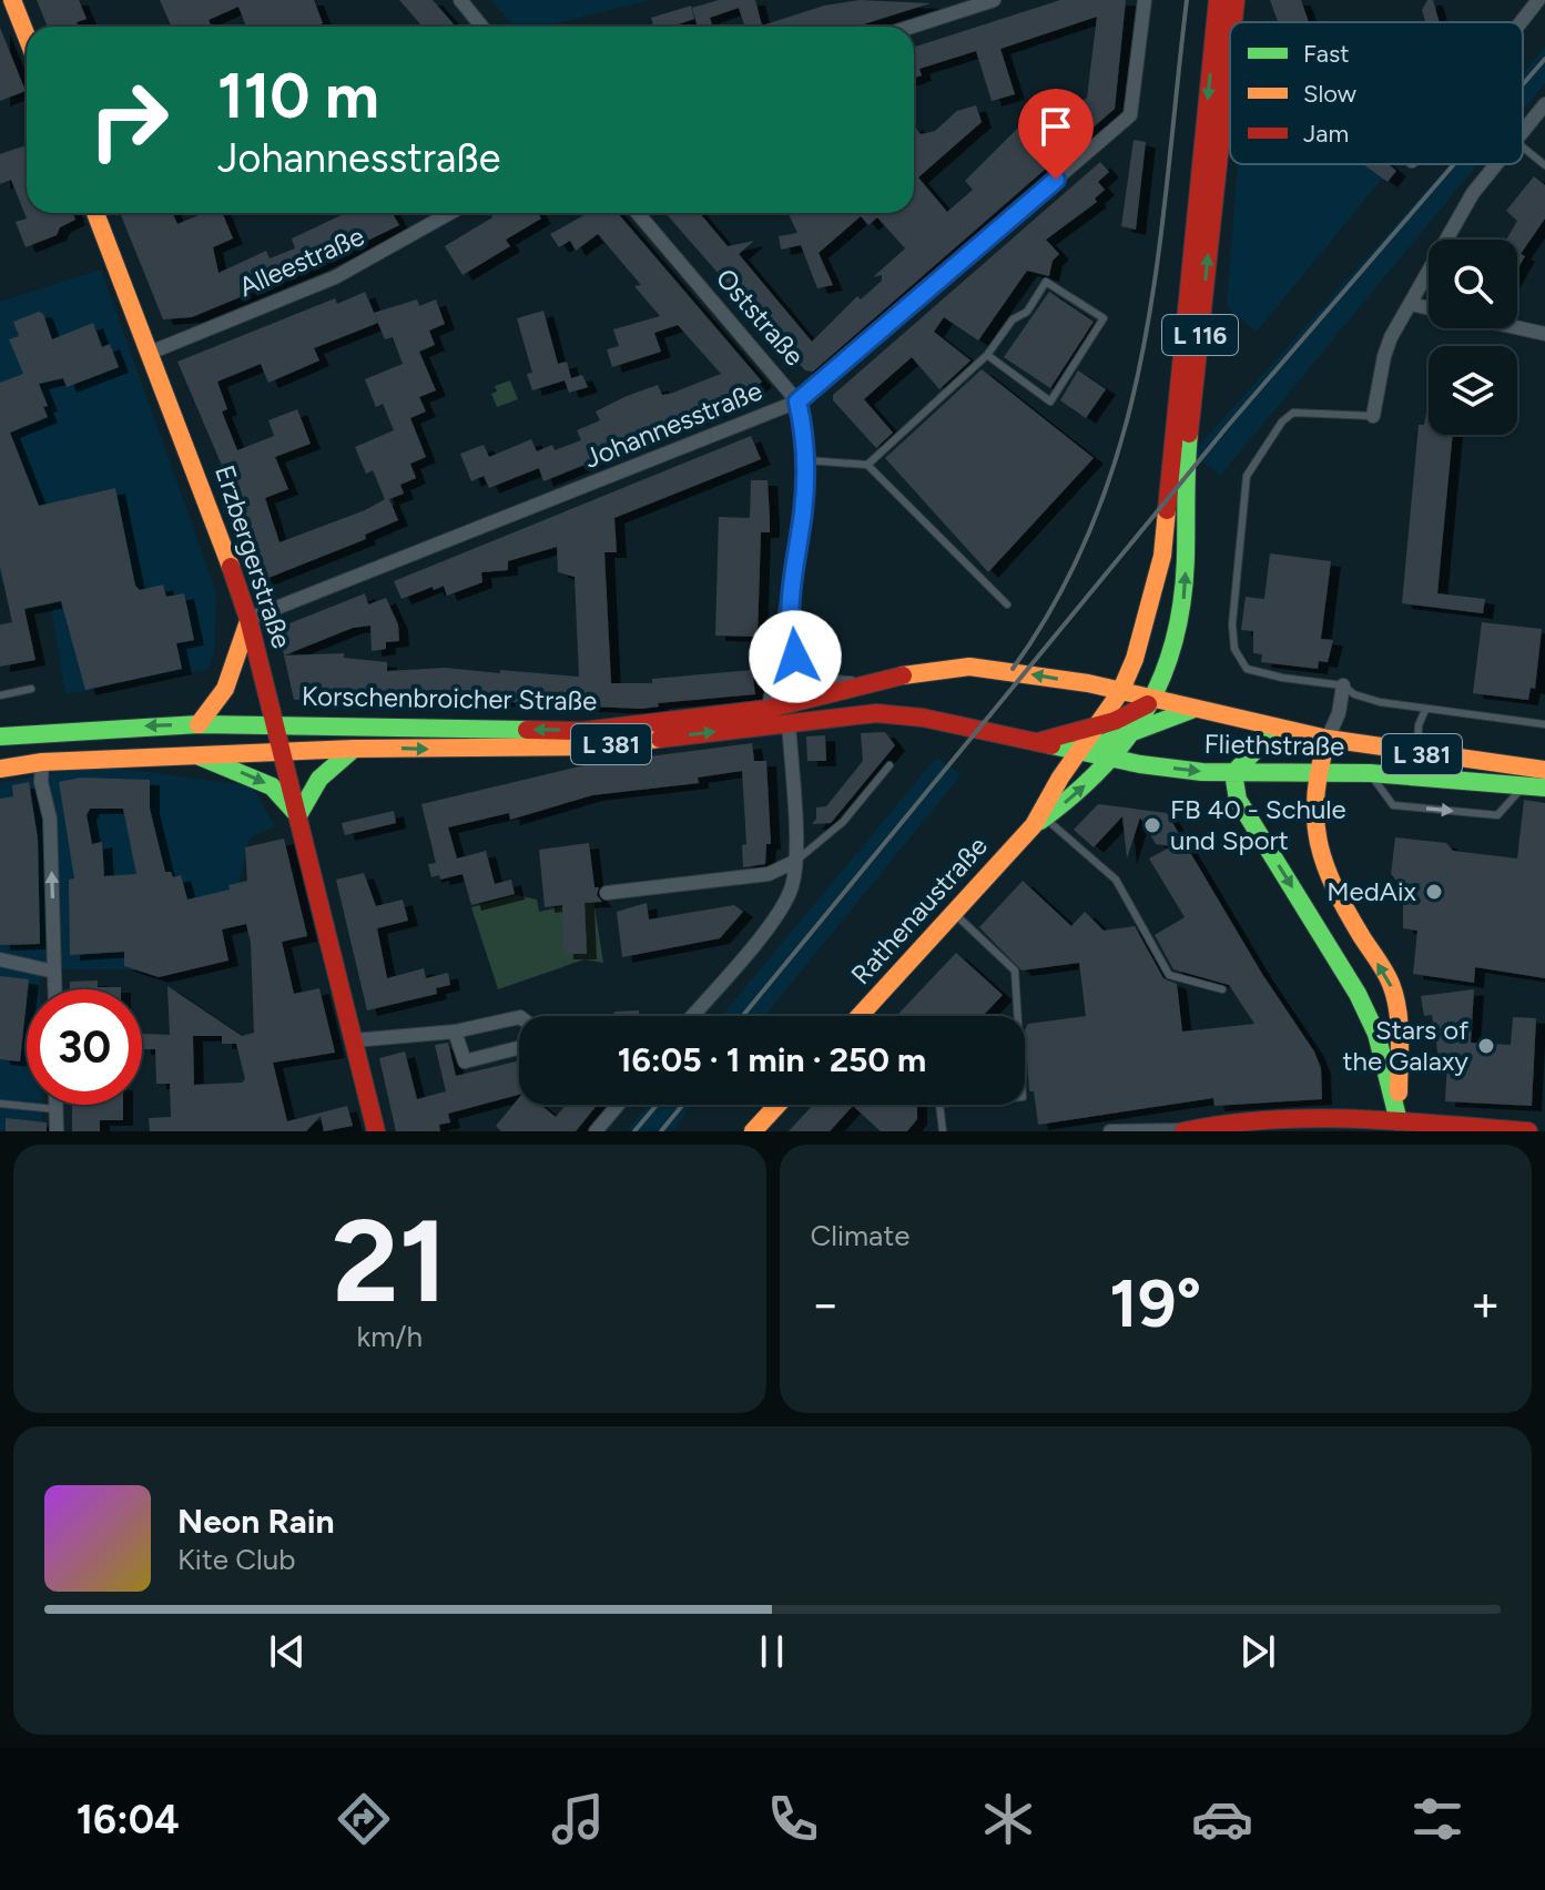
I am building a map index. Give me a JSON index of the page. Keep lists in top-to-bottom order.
{
  "streets": {
    "main road": [
      "L 116",
      "Erzbergerstraße",
      "Korschenbroicher Straße",
      "L 381",
      "Fliethstraße",
      "Rathenaustraße"
    ],
    "street": ["Alleestraße", "Oststraße", "Johannesstraße"]
  },
  "crossings": [
    ["Alleestraße", "Erzbergerstraße"],
    ["Oststraße", "Johannesstraße"],
    ["Oststraße", "Korschenbroicher Straße"],
    ["L 116", "Korschenbroicher Straße"],
    ["L 116", "Fliethstraße"],
    ["L 116", "Rathenaustraße"],
    ["Johannesstraße", "Erzbergerstraße"],
    ["Erzbergerstraße", "Korschenbroicher Straße"],
    ["Korschenbroicher Straße", "Fliethstraße"],
    ["Korschenbroicher Straße", "Rathenaustraße"],
    ["Fliethstraße", "Rathenaustraße"]
  ],
  "places": ["FB 40 - Schule und Sport", "MedAix", "Stars of the Galaxy"],
  "legend": ["Fast", "Slow", "Jam"],
  "page": {
    "turn": ["110 m", "Johannesstraße"],
    "limit": "30",
    "trip": "16:05 · 1 min · 250 m",
    "tile": [
      ["21", "km/h"],
      "Climate"
    ],
    "heat": ["−", "19°", "+"],
    "song": ["Neon Rain", "Kite Club"],
    "tabs": "16:04"
  }
}
